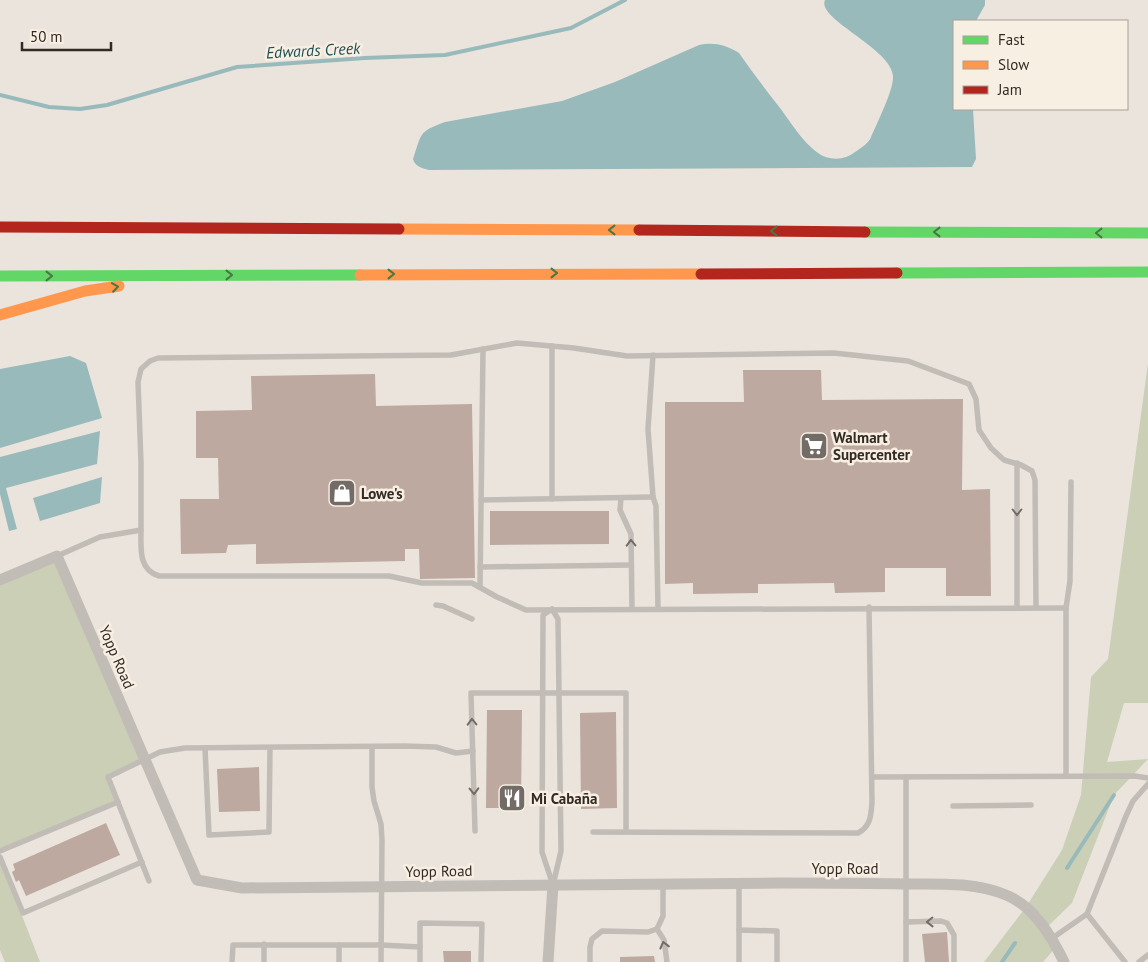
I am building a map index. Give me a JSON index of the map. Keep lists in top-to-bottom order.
{
  "streets": {
    "street": ["Yopp Road"]
  },
  "water": ["Edwards Creek"],
  "places": {
    "supermarket": ["Walmart Supercenter"],
    "shop": ["Lowe's"],
    "restaurant": ["Mi Cabaña"]
  },
  "legend": ["Fast", "Slow", "Jam"],
  "scale_bar": "50 m"
}
